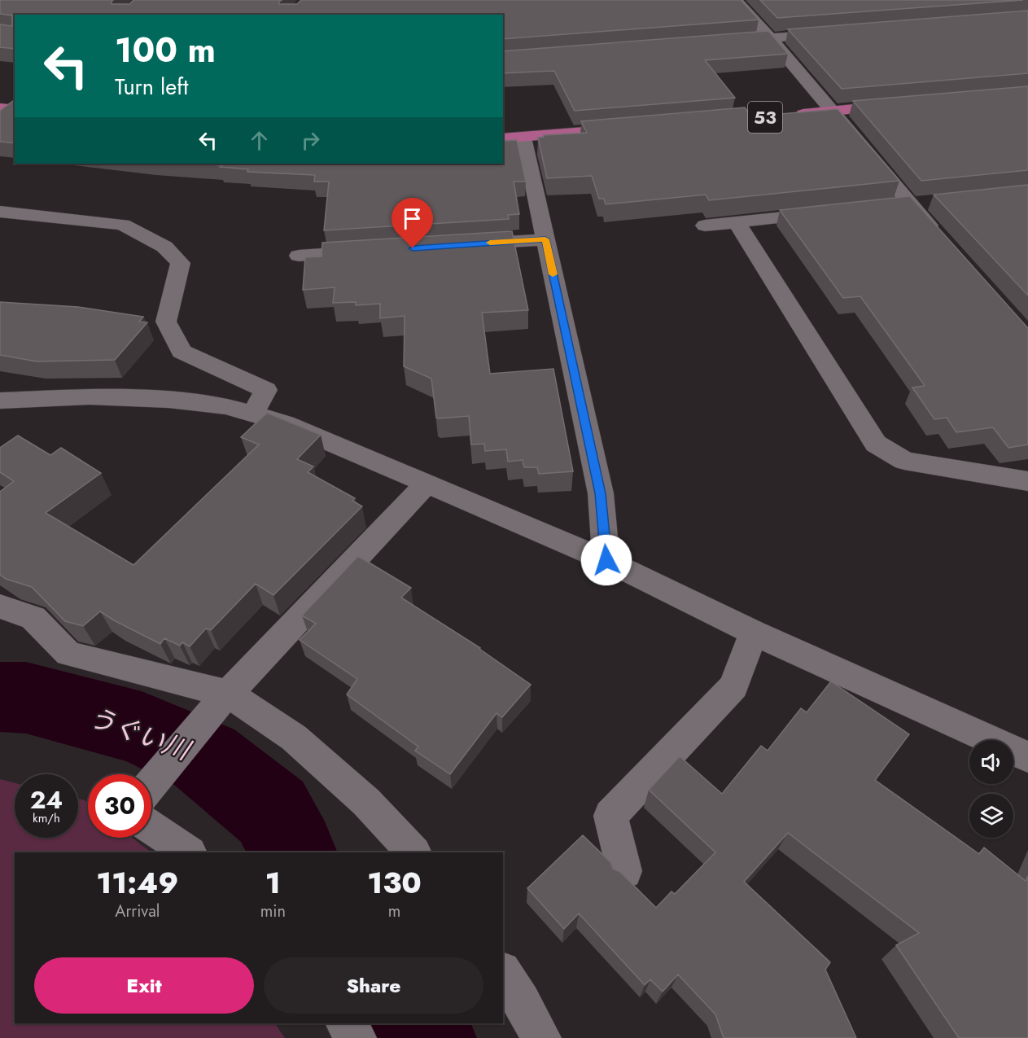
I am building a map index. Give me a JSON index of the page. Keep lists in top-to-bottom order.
{
  "streets": {
    "main road": ["53"]
  },
  "water": ["うぐい川"],
  "page": {
    "turn": ["100 m", "Turn left"],
    "speed": "24 km/h",
    "limit": "30",
    "eta": [
      "11:49",
      "Arrival",
      "1",
      "min",
      "130",
      "m"
    ],
    "buttons": ["Exit", "Share"]
  }
}
